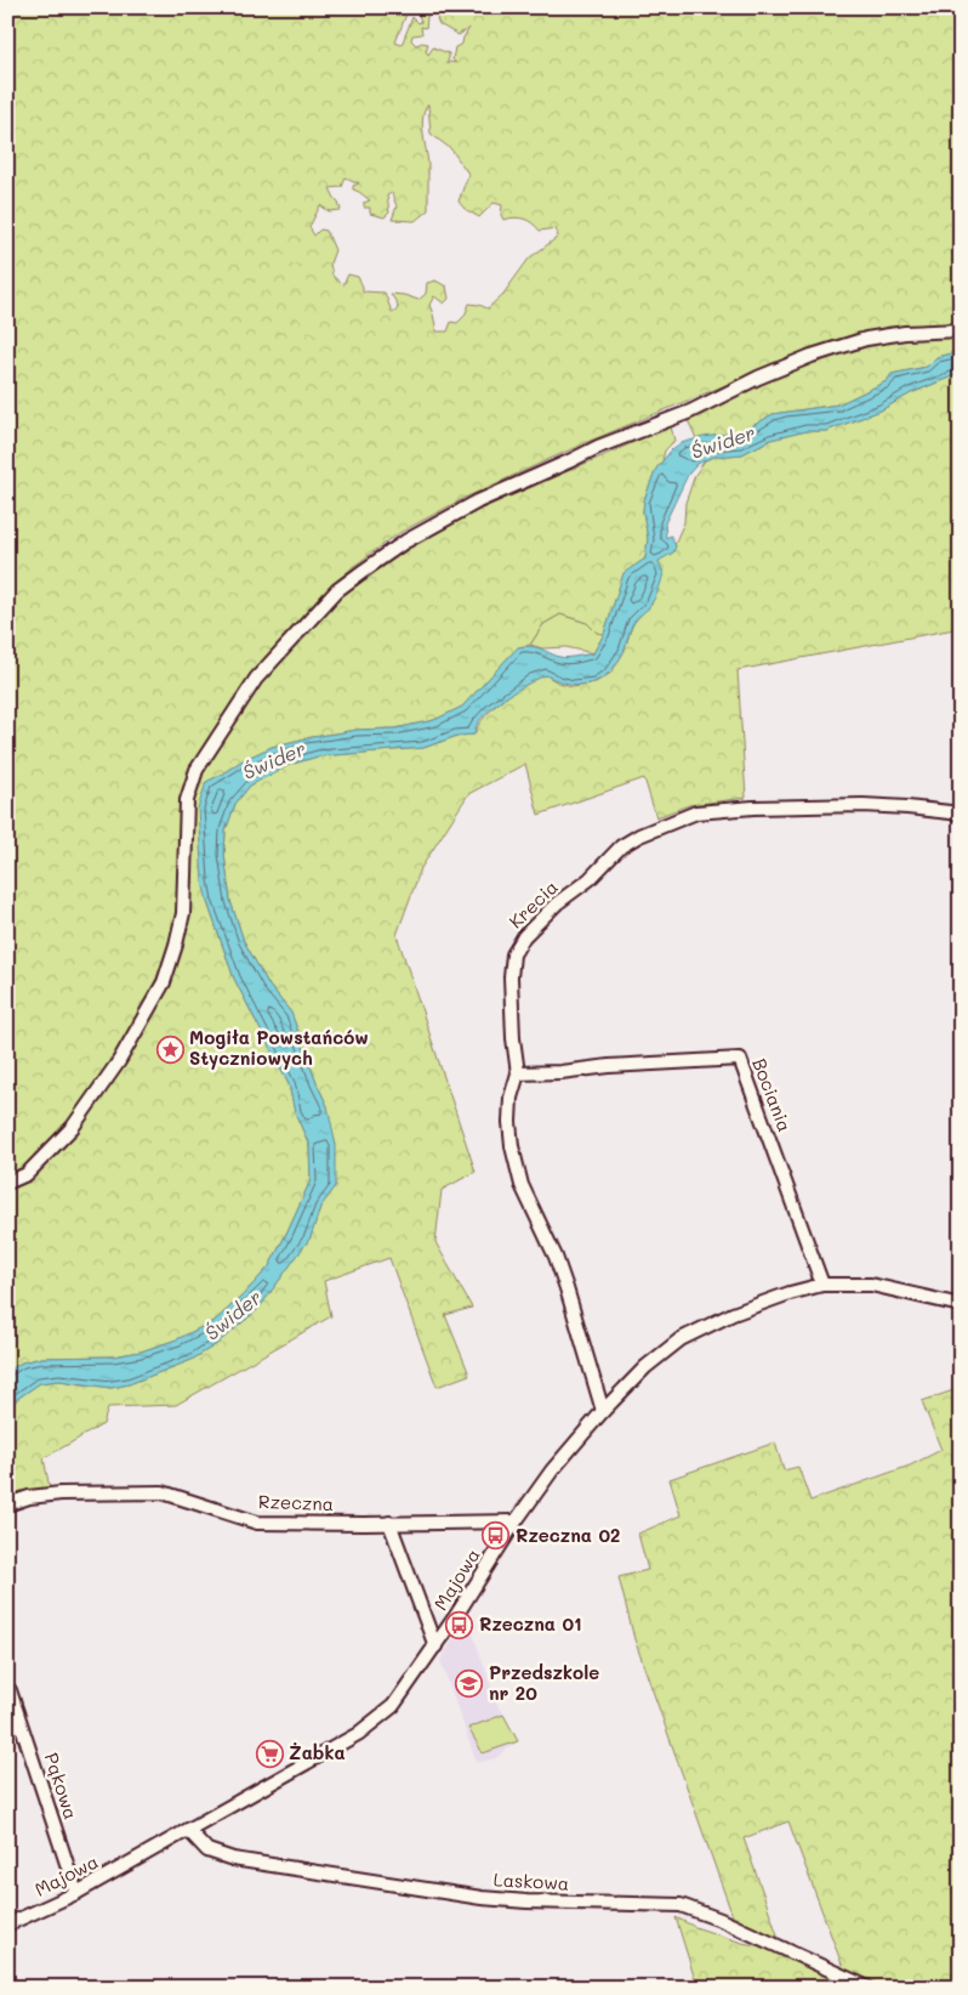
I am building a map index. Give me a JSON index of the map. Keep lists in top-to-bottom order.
{
  "streets": {
    "street": [
      "Krecia",
      "Bociania",
      "Rzeczna",
      "Majowa",
      "Pąkowa",
      "Laskowa"
    ]
  },
  "crossings": [
    ["Krecia", "Bociania"],
    ["Krecia", "Majowa"],
    ["Bociania", "Majowa"],
    ["Rzeczna", "Majowa"],
    ["Majowa", "Pąkowa"],
    ["Majowa", "Laskowa"]
  ],
  "water": ["Świder"],
  "places": {
    "place": ["Mogiła Powstańców Styczniowych"],
    "bus stop": ["Rzeczna 02", "Rzeczna 01"],
    "school or university": ["Przedszkole nr 20"],
    "supermarket": ["Żabka"]
  }
}
